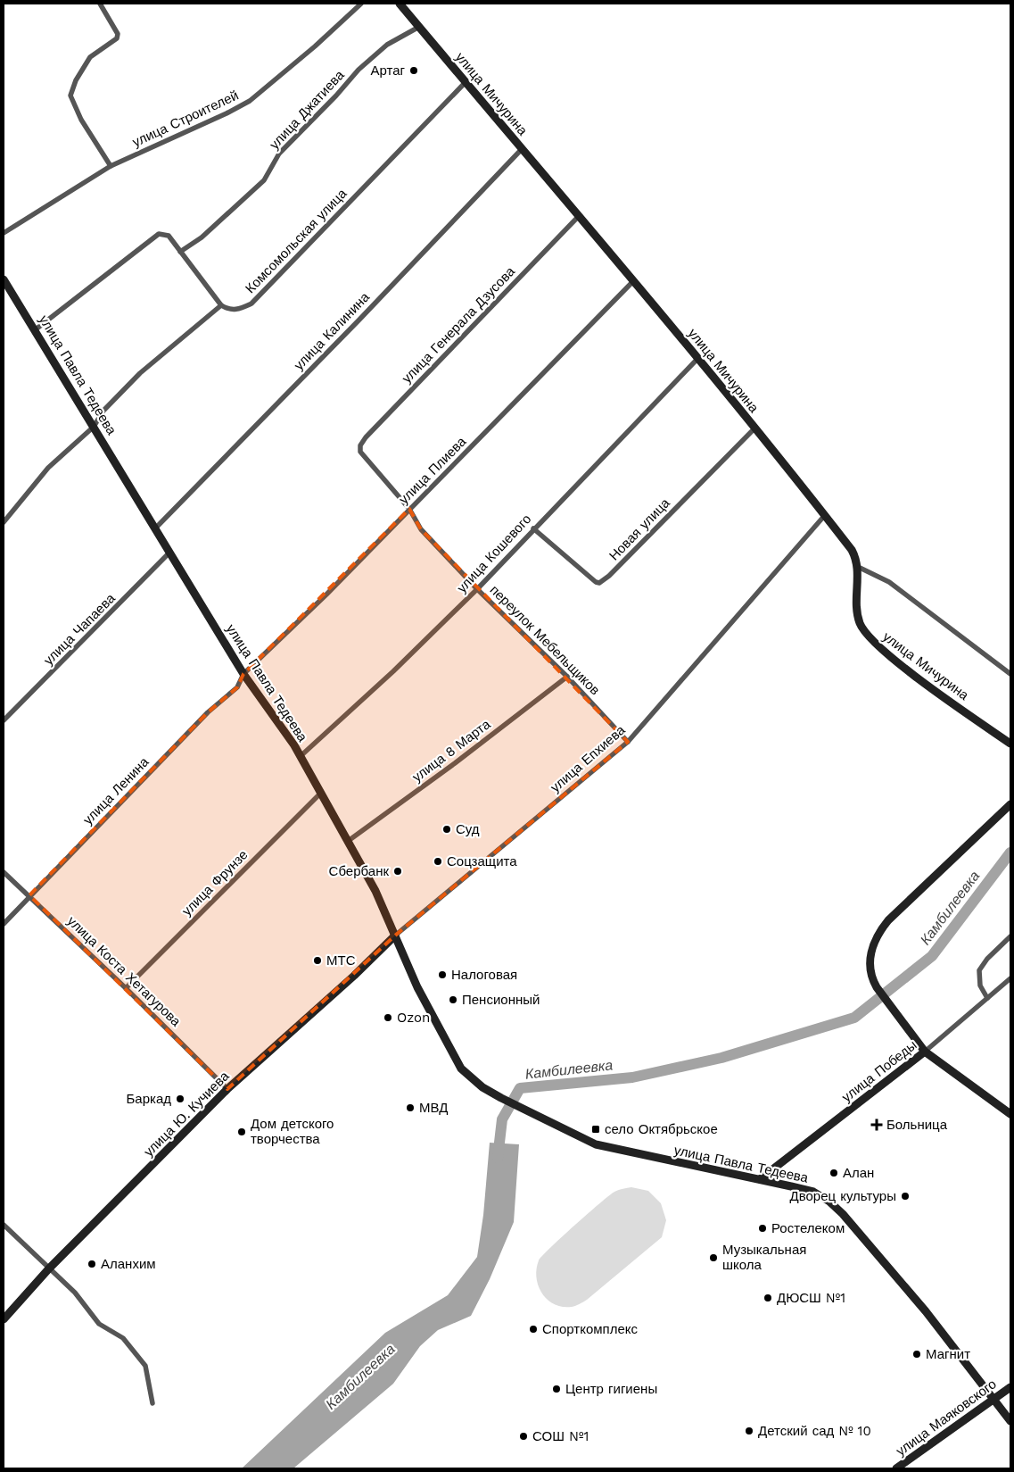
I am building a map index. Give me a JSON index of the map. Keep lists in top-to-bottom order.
{
  "streets": {
    "street": [
      "улица Мичурина",
      "улица Джатиева",
      "улица Строителей",
      "Комсомольская улица",
      "улица Генерала Дзусова",
      "улица Калинина",
      "улица Павла Тедеева",
      "улица Плиева",
      "Новая улица",
      "улица Кошевого",
      "улица Чапаева",
      "переулок Мебельщиков",
      "улица 8 Марта",
      "улица Епхиева",
      "улица Ленина",
      "улица Фрунзе",
      "улица Коста Хетагурова",
      "улица Победы",
      "улица Ю. Кучиева",
      "улица Маяковского"
    ]
  },
  "crossings": [
    ["улица Мичурина", "улица Джатиева"],
    ["улица Мичурина", "Комсомольская улица"],
    ["улица Мичурина", "улица Генерала Дзусова"],
    ["улица Мичурина", "улица Калинина"],
    ["улица Мичурина", "улица Плиева"],
    ["улица Мичурина", "Новая улица"],
    ["улица Мичурина", "улица Кошевого"],
    ["улица Мичурина", "улица Епхиева"],
    ["улица Генерала Дзусова", "переулок Мебельщиков"],
    ["улица Калинина", "улица Павла Тедеева"],
    ["улица Павла Тедеева", "улица Плиева"],
    ["улица Павла Тедеева", "улица Кошевого"],
    ["улица Павла Тедеева", "улица Чапаева"],
    ["улица Павла Тедеева", "улица 8 Марта"],
    ["улица Павла Тедеева", "улица Епхиева"],
    ["улица Павла Тедеева", "улица Ленина"],
    ["улица Павла Тедеева", "улица Фрунзе"],
    ["улица Павла Тедеева", "улица Победы"],
    ["улица Павла Тедеева", "улица Ю. Кучиева"],
    ["улица Павла Тедеева", "улица Маяковского"],
    ["улица Плиева", "переулок Мебельщиков"],
    ["улица Плиева", "улица Ленина"],
    ["Новая улица", "улица Кошевого"],
    ["улица Кошевого", "переулок Мебельщиков"],
    ["переулок Мебельщиков", "улица 8 Марта"],
    ["переулок Мебельщиков", "улица Епхиева"],
    ["улица Епхиева", "улица Ю. Кучиева"],
    ["улица Ленина", "улица Коста Хетагурова"],
    ["улица Фрунзе", "улица Коста Хетагурова"],
    ["улица Коста Хетагурова", "улица Ю. Кучиева"]
  ],
  "water": ["Камбилеевка"],
  "places": {
    "other": [
      "Артаг",
      "Суд",
      "Соцзащита",
      "Сбербанк",
      "МТС",
      "Налоговая",
      "Пенсионный",
      "Ozon",
      "Баркад",
      "МВД",
      "Дом детского творчества",
      "Алан",
      "Дворец культуры",
      "Ростелеком",
      "Музыкальная школа",
      "Аланхим",
      "ДЮСШ №1",
      "Спорткомплекс",
      "Магнит",
      "Центр гигиены",
      "Детский сад № 10",
      "СОШ №1"
    ],
    "health": ["Больница"],
    "transit": ["село Октябрьское"]
  }
}
